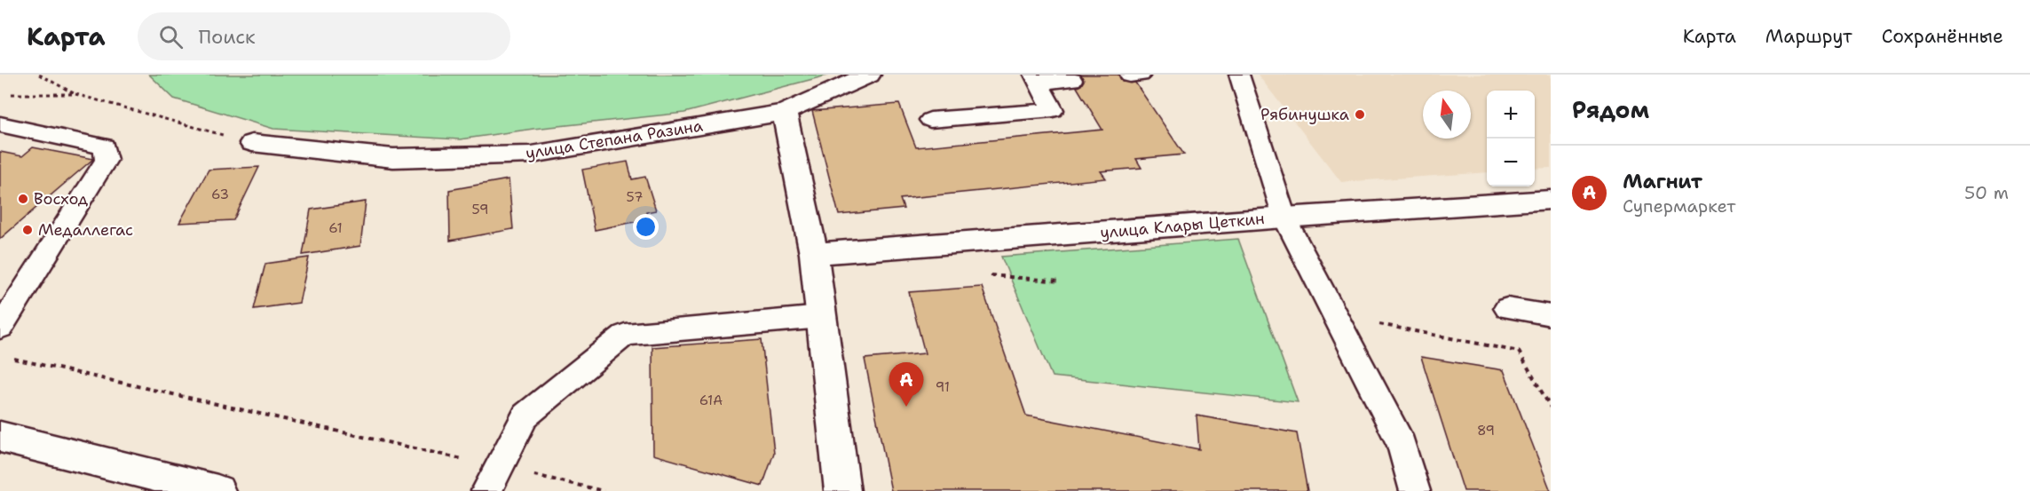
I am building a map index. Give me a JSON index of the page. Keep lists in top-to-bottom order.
{
  "streets": {
    "street": ["улица Степана Разина", "улица Клары Цеткин"]
  },
  "places": ["Рябинушка", "Восход", "Медаллегас"],
  "house_numbers": [
    "63",
    "57",
    "59",
    "61",
    "91",
    "61А",
    "89"
  ],
  "north": "top",
  "page": {
    "header": "Карта",
    "search": "Поиск",
    "nav": ["Карта", "Маршрут", "Сохранённые"],
    "heading": "Рядом",
    "map_buttons": ["+", "−"],
    "list": [
      {
        "mark": "A",
        "name": "Магнит",
        "note": "Супермаркет",
        "value": "50 m"
      }
    ],
    "pins": "A"
  }
}
